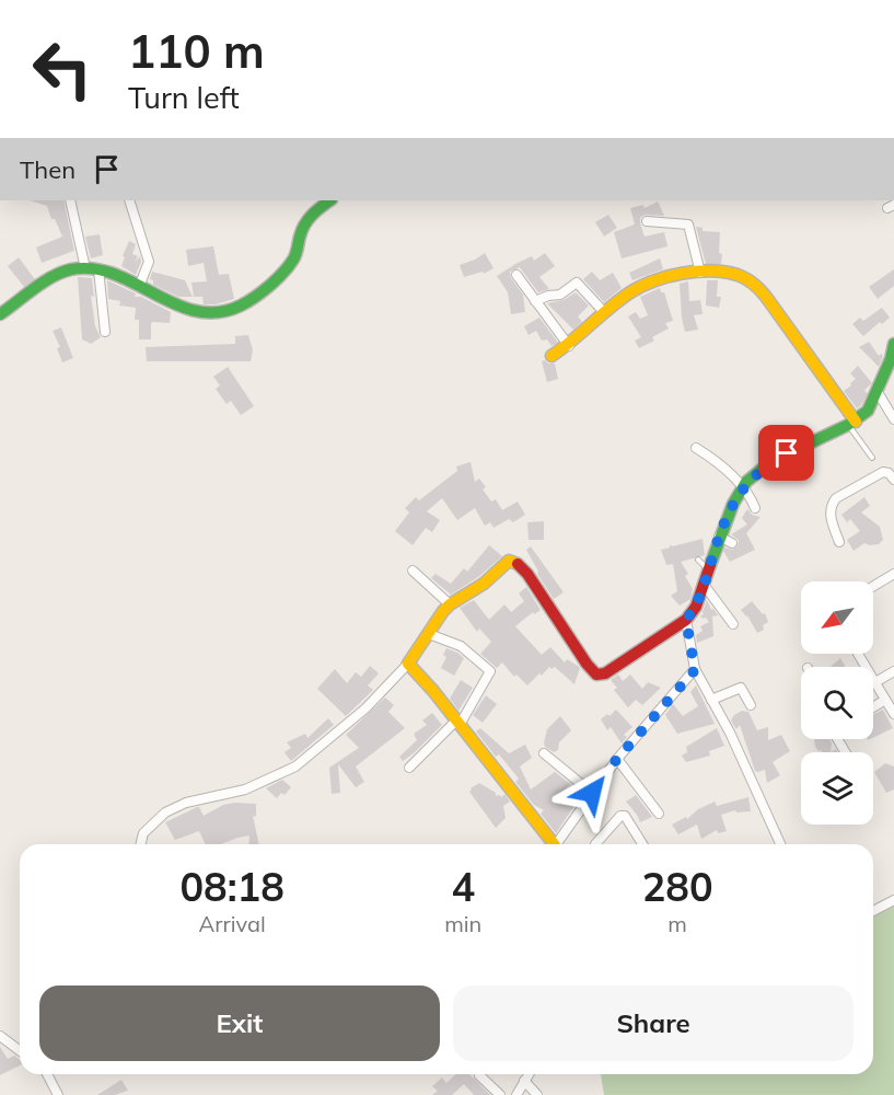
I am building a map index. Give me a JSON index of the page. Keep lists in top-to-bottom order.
{
  "north": "bottom left",
  "page": {
    "turn": ["110 m", "Turn left"],
    "then": "Then",
    "eta": [
      "08:18",
      "Arrival",
      "4",
      "min",
      "280",
      "m"
    ],
    "buttons": ["Exit", "Share"]
  }
}
